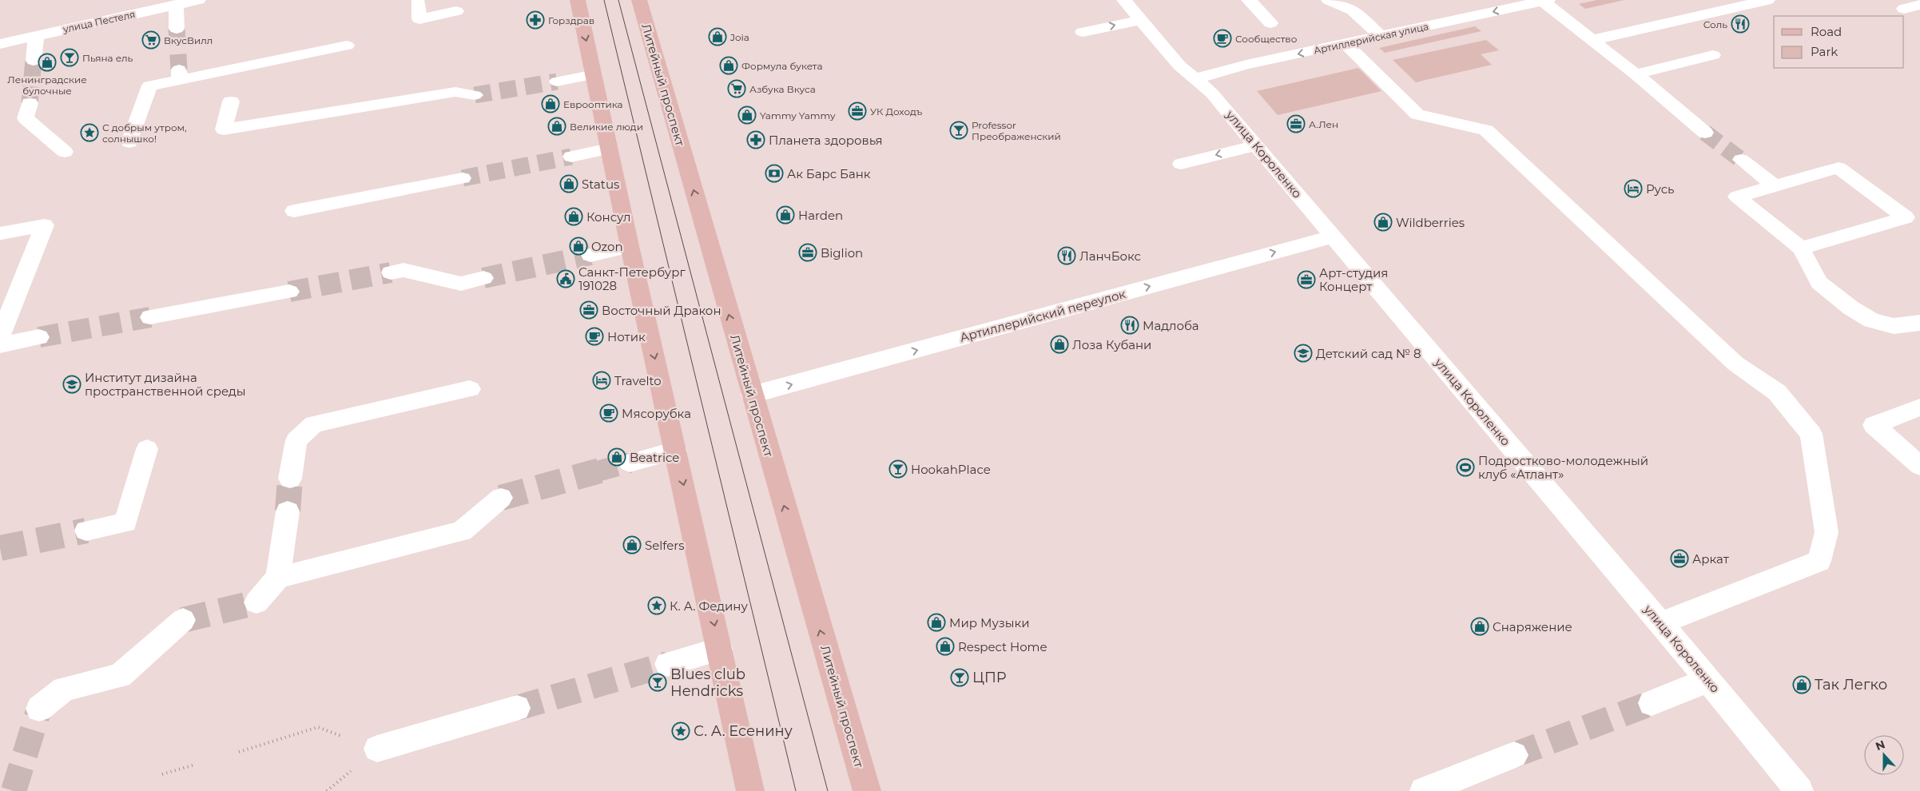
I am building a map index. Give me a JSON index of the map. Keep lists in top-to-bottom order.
{
  "streets": {
    "main road": ["Литейный проспект"],
    "street": [
      "улица Пестеля",
      "Артиллерийская улица",
      "улица Короленко",
      "Артиллерийский переулок"
    ]
  },
  "crossings": [
    ["Артиллерийская улица", "улица Короленко"],
    ["Литейный проспект", "Артиллерийский переулок"],
    ["улица Короленко", "Артиллерийский переулок"]
  ],
  "one_way": ["Артиллерийская улица", "Артиллерийский переулок"],
  "places": {
    "pharmacy": ["Горздрав", "Планета здоровья"],
    "restaurant": ["Соль", "ЛанчБокс", "Мадлоба"],
    "shop": [
      "Joia",
      "Ленинградские булочные",
      "Формула букета",
      "Еврооптика",
      "Yammy Yammy",
      "Великие люди",
      "Status",
      "Harden",
      "Консул",
      "Wildberries",
      "Ozon",
      "Лоза Кубани",
      "Beatrice",
      "Selfers",
      "Мир Музыки",
      "Снаряжение",
      "Respect Home",
      "Так Легко"
    ],
    "cafe": ["Сообщество", "Нотик", "Мясорубка"],
    "supermarket": ["ВкусВилл", "Азбука Вкуса"],
    "bar": [
      "Пьяна ель",
      "Professor Преображенский",
      "HookahPlace",
      "ЦПР",
      "Blues club Hendricks"
    ],
    "office": [
      "УК Доходъ",
      "А.Лен",
      "Biglion",
      "Арт-студия Концерт",
      "Восточный Дракон",
      "Аркат"
    ],
    "place": ["С добрым утром, солнышко!", "К. А. Федину", "С. А. Есенину"],
    "bank": ["Ак Барс Банк"],
    "hotel": ["Русь", "Travelto"],
    "public building": ["Санкт-Петербург 191028"],
    "school or university": ["Детский сад № 8", "Институт дизайна пространственной среды"],
    "sports": ["Подростково-молодежный клуб «Атлант»"]
  },
  "legend": ["Road", "Park"],
  "north": "top"
}
